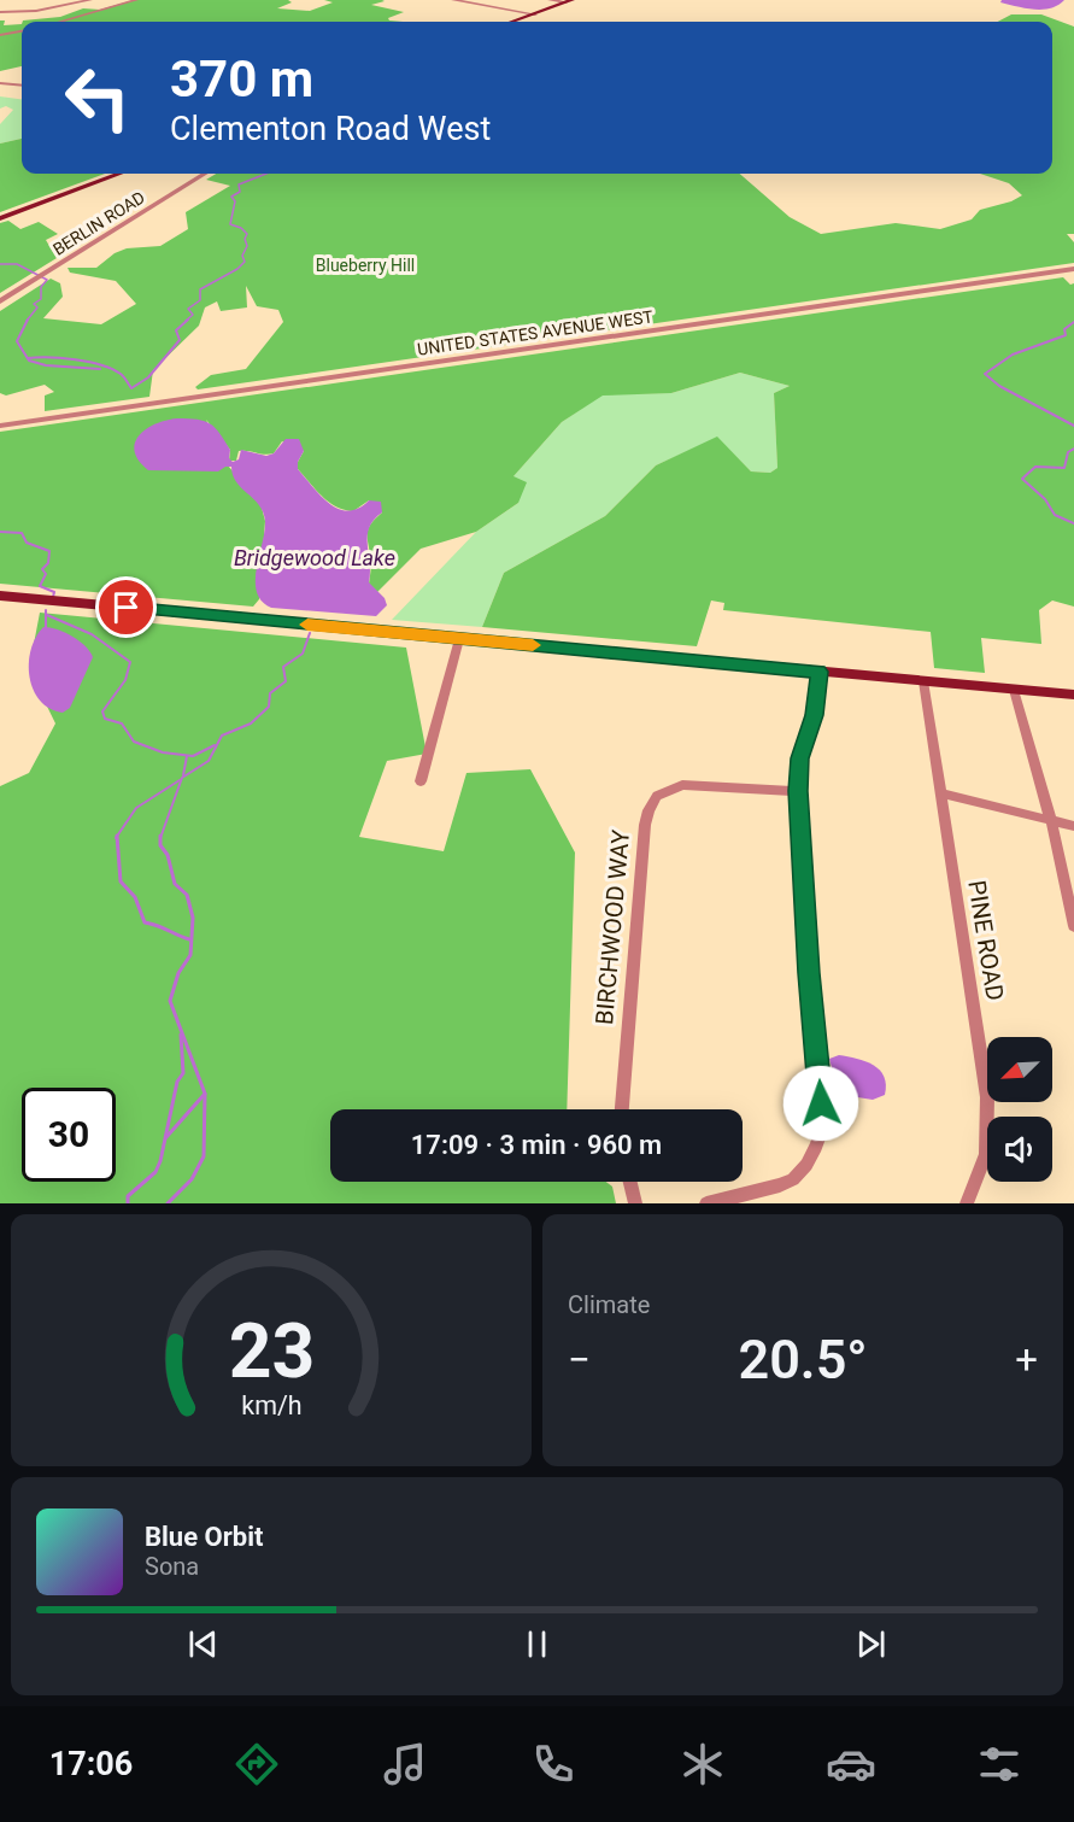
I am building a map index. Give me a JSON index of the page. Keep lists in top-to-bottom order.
{
  "streets": {
    "street": [
      "BERLIN ROAD",
      "UNITED STATES AVENUE WEST",
      "BIRCHWOOD WAY",
      "PINE ROAD"
    ]
  },
  "water": ["Bridgewood Lake"],
  "parks": ["Blueberry Hill"],
  "north": "bottom left",
  "page": {
    "turn": ["370 m", "Clementon Road West"],
    "limit": "30",
    "trip": "17:09 · 3 min · 960 m",
    "tile": "Climate",
    "heat": ["−", "20.5°", "+"],
    "song": ["Blue Orbit", "Sona"],
    "tabs": "17:06",
    "gauge": ["23", "km/h"]
  }
}
